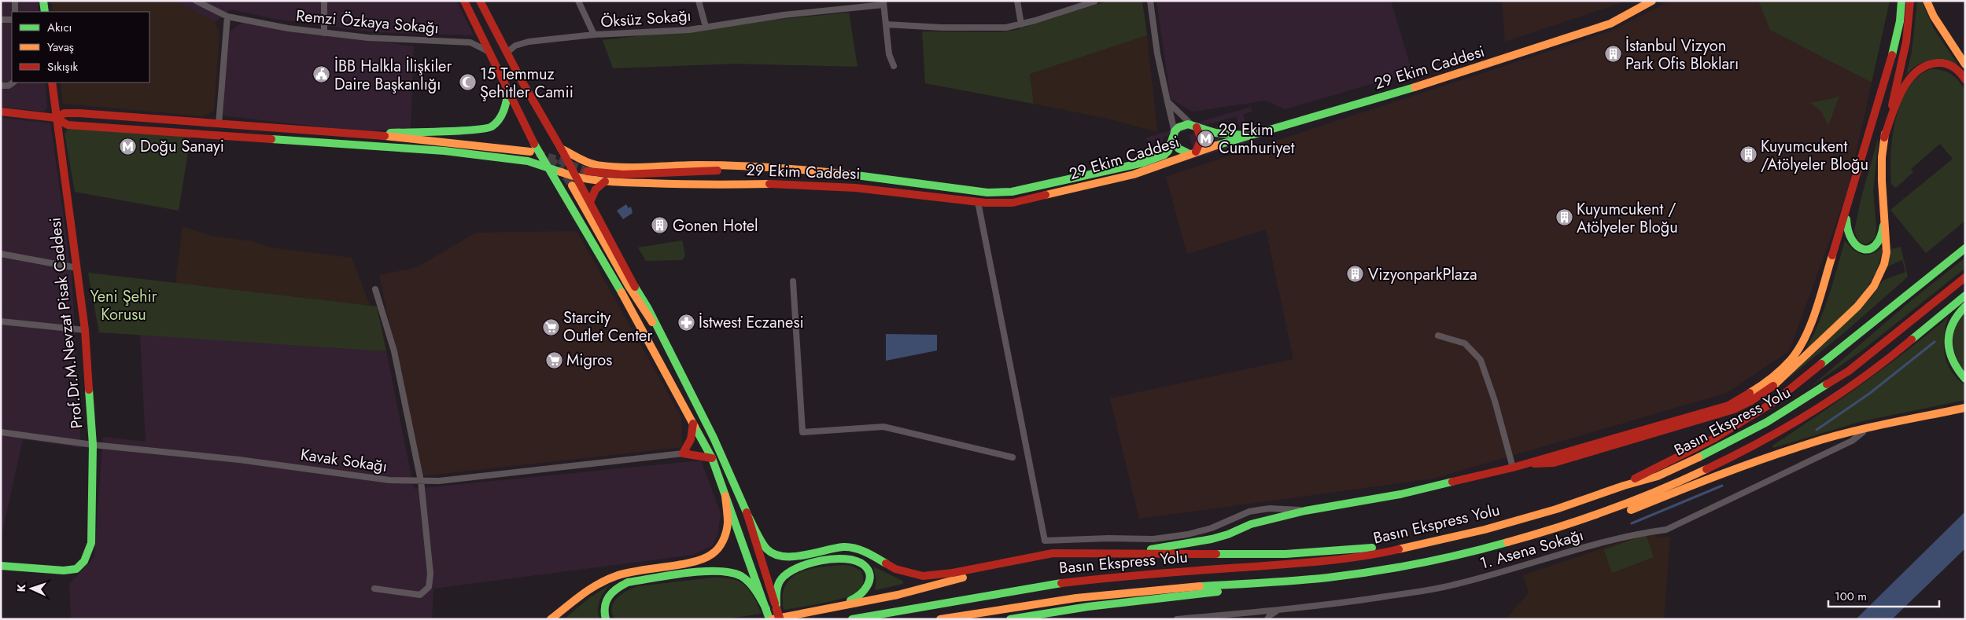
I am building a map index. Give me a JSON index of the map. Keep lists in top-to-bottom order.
{
  "streets": {
    "main road": ["29 Ekim Caddesi", "Prof.Dr.M.Nevzat Pisak Caddesi", "Basın Ekspress Yolu"],
    "street": [
      "Öksüz Sokağı",
      "Remzi Özkaya Sokağı",
      "Kavak Sokağı",
      "1. Asena Sokağı"
    ]
  },
  "crossings": [
    ["29 Ekim Caddesi", "Prof.Dr.M.Nevzat Pisak Caddesi"],
    ["Prof.Dr.M.Nevzat Pisak Caddesi", "Kavak Sokağı"]
  ],
  "parks": ["Yeni Şehir Korusu"],
  "places": {
    "building": [
      "İstanbul Vizyon Park Ofis Blokları",
      "Kuyumcukent /Atölyeler Bloğu",
      "Kuyumcukent / Atölyeler Bloğu",
      "Gonen Hotel",
      "VizyonparkPlaza"
    ],
    "public building": ["İBB Halkla İlişkiler Daire Başkanlığı"],
    "mosque": ["15 Temmuz Şehitler Camii"],
    "metro station": ["29 Ekim Cumhuriyet", "Doğu Sanayi"],
    "pharmacy": ["İstwest Eczanesi"],
    "supermarket": ["Starcity Outlet Center", "Migros"]
  },
  "legend": ["Akıcı", "Yavaş", "Sıkışık"],
  "scale_bar": "100 m",
  "north": "left"
}
